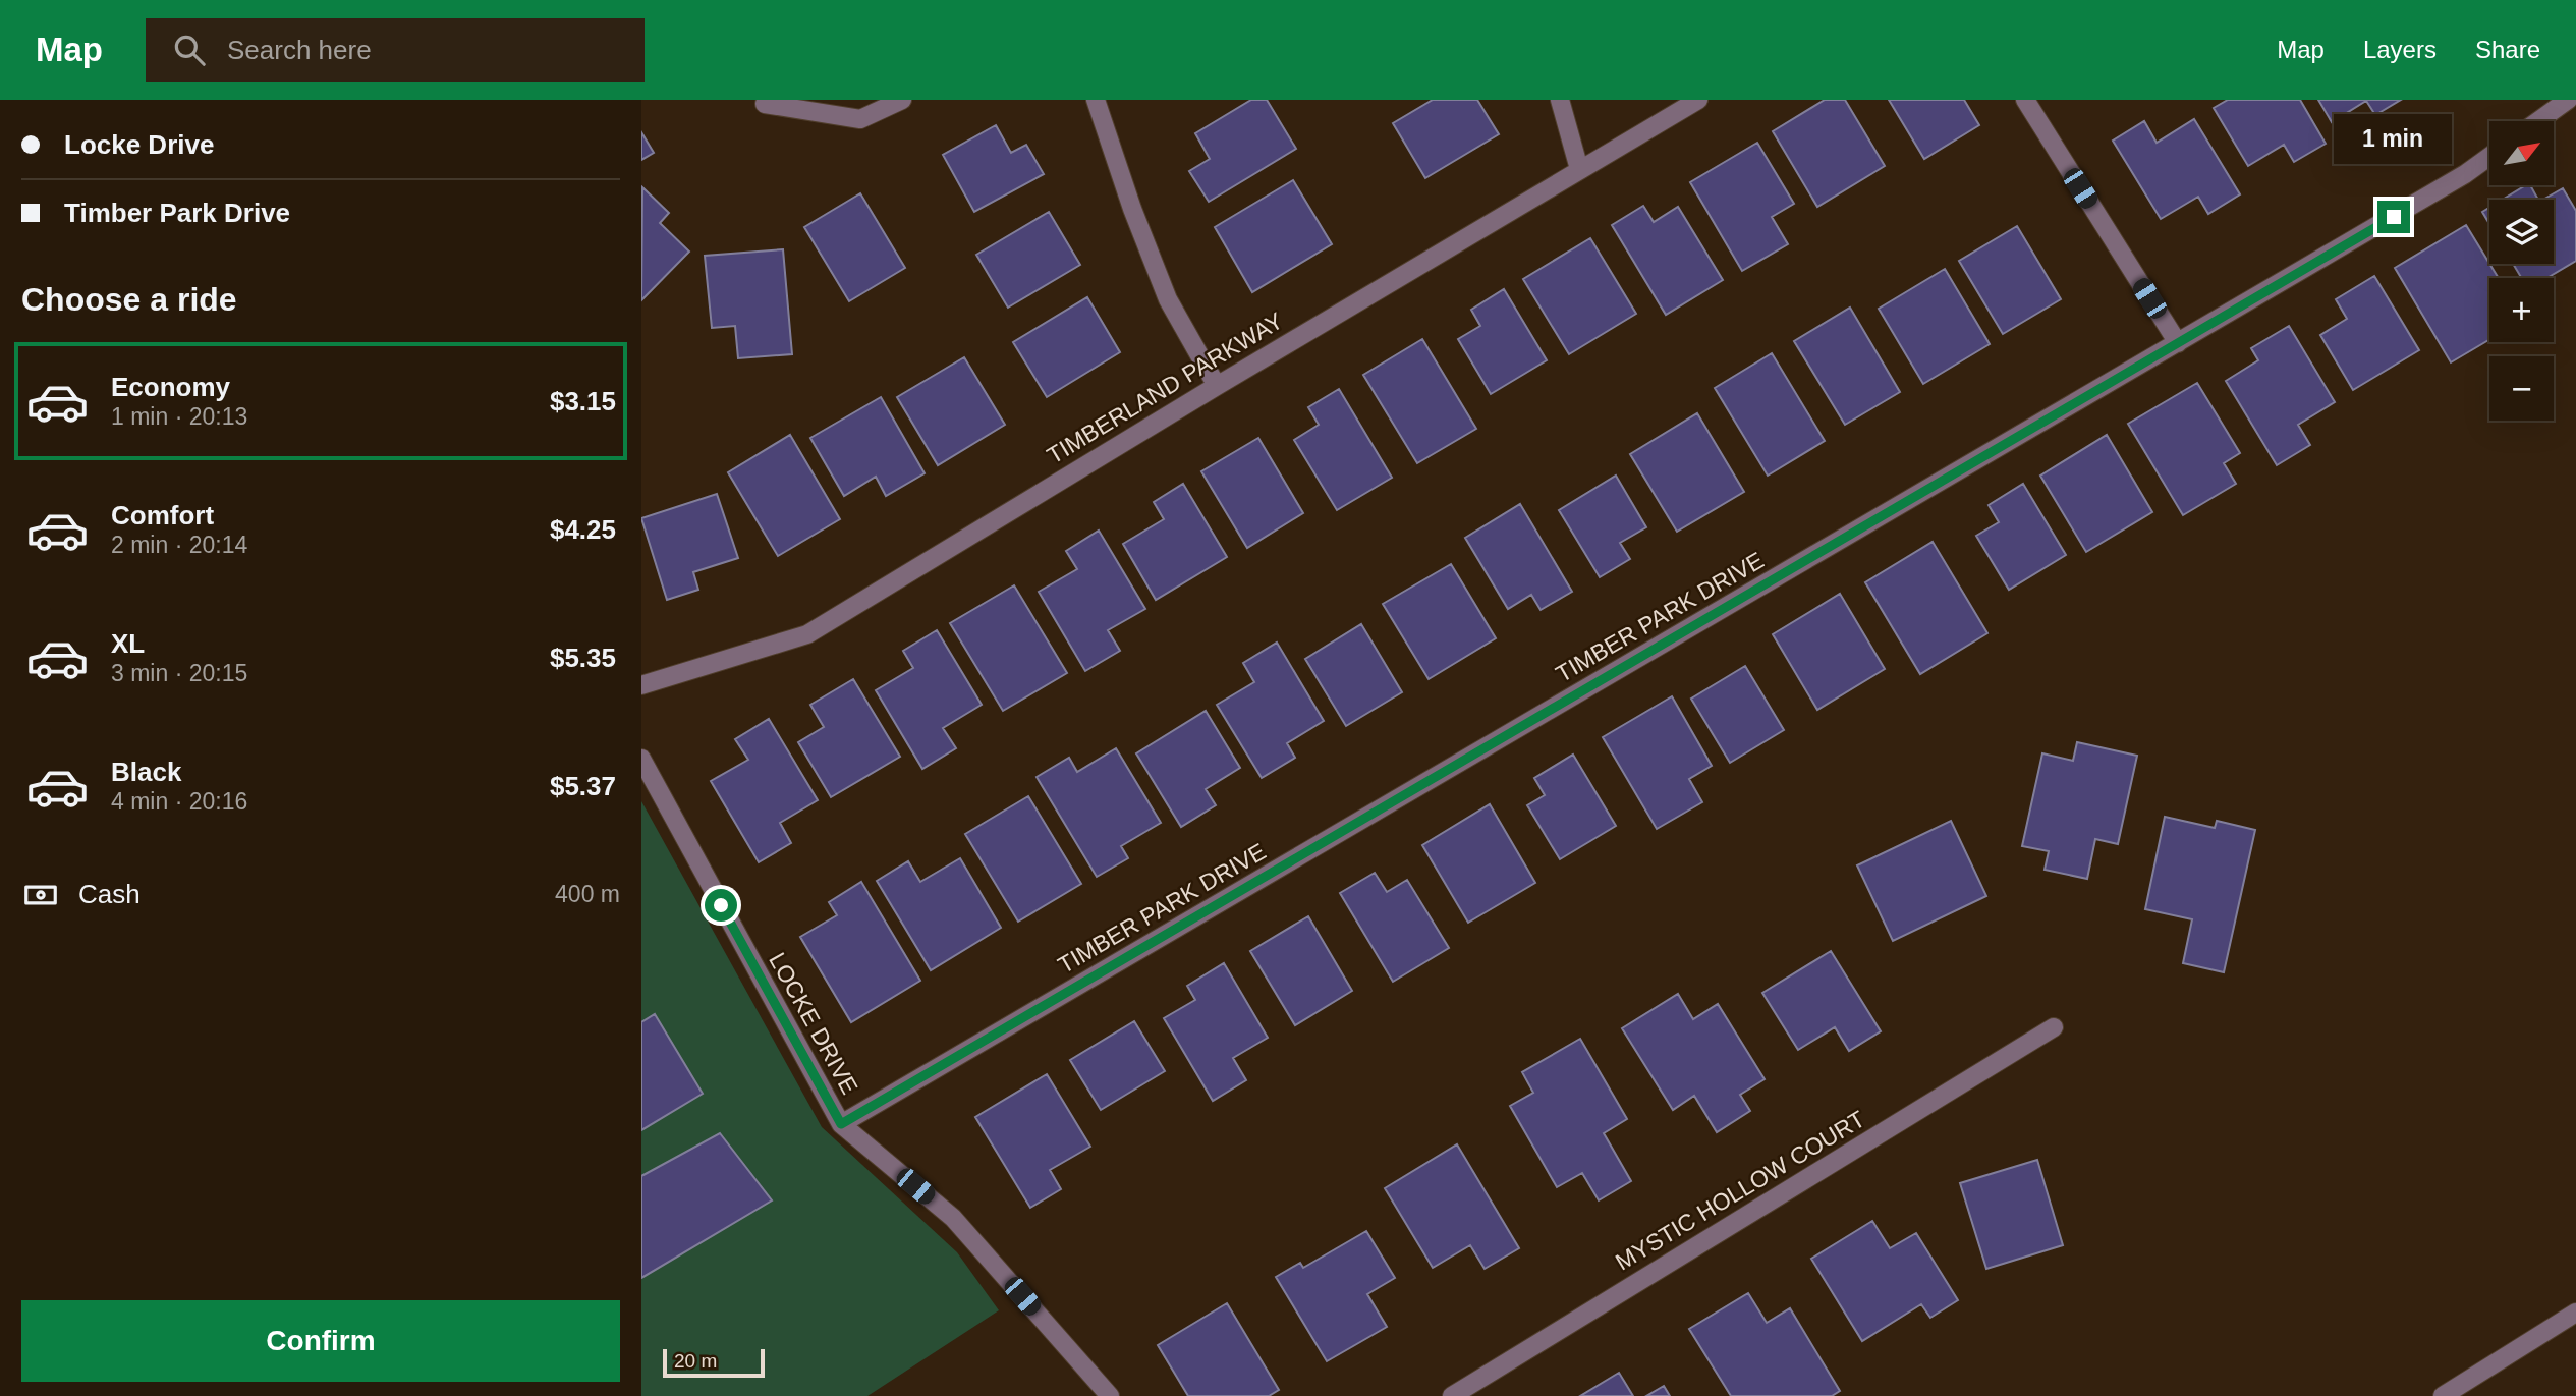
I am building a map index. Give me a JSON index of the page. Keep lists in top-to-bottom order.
{
  "streets": {
    "street": [
      "TIMBERLAND PARKWAY",
      "TIMBER PARK DRIVE",
      "LOCKE DRIVE",
      "MYSTIC HOLLOW COURT"
    ]
  },
  "crossings": [
    ["TIMBER PARK DRIVE", "LOCKE DRIVE"]
  ],
  "scale_bar": "20 m",
  "north": "top right",
  "page": {
    "header": "Map",
    "search": "Search here",
    "nav": ["Map", "Layers", "Share"],
    "banner": ["Locke Drive", "Timber Park Drive"],
    "bubble": "1 min",
    "map_buttons": ["+", "−"],
    "heading": "Choose a ride",
    "list": [
      {
        "name": "Economy",
        "note": "1 min · 20:13",
        "value": "$3.15"
      },
      {
        "name": "Comfort",
        "note": "2 min · 20:14",
        "value": "$4.25"
      },
      {
        "name": "XL",
        "note": "3 min · 20:15",
        "value": "$5.35"
      },
      {
        "name": "Black",
        "note": "4 min · 20:16",
        "value": "$5.37"
      }
    ],
    "pay": ["Cash", "400 m"],
    "buttons": "Confirm",
    "scale": "20 m"
  }
}
